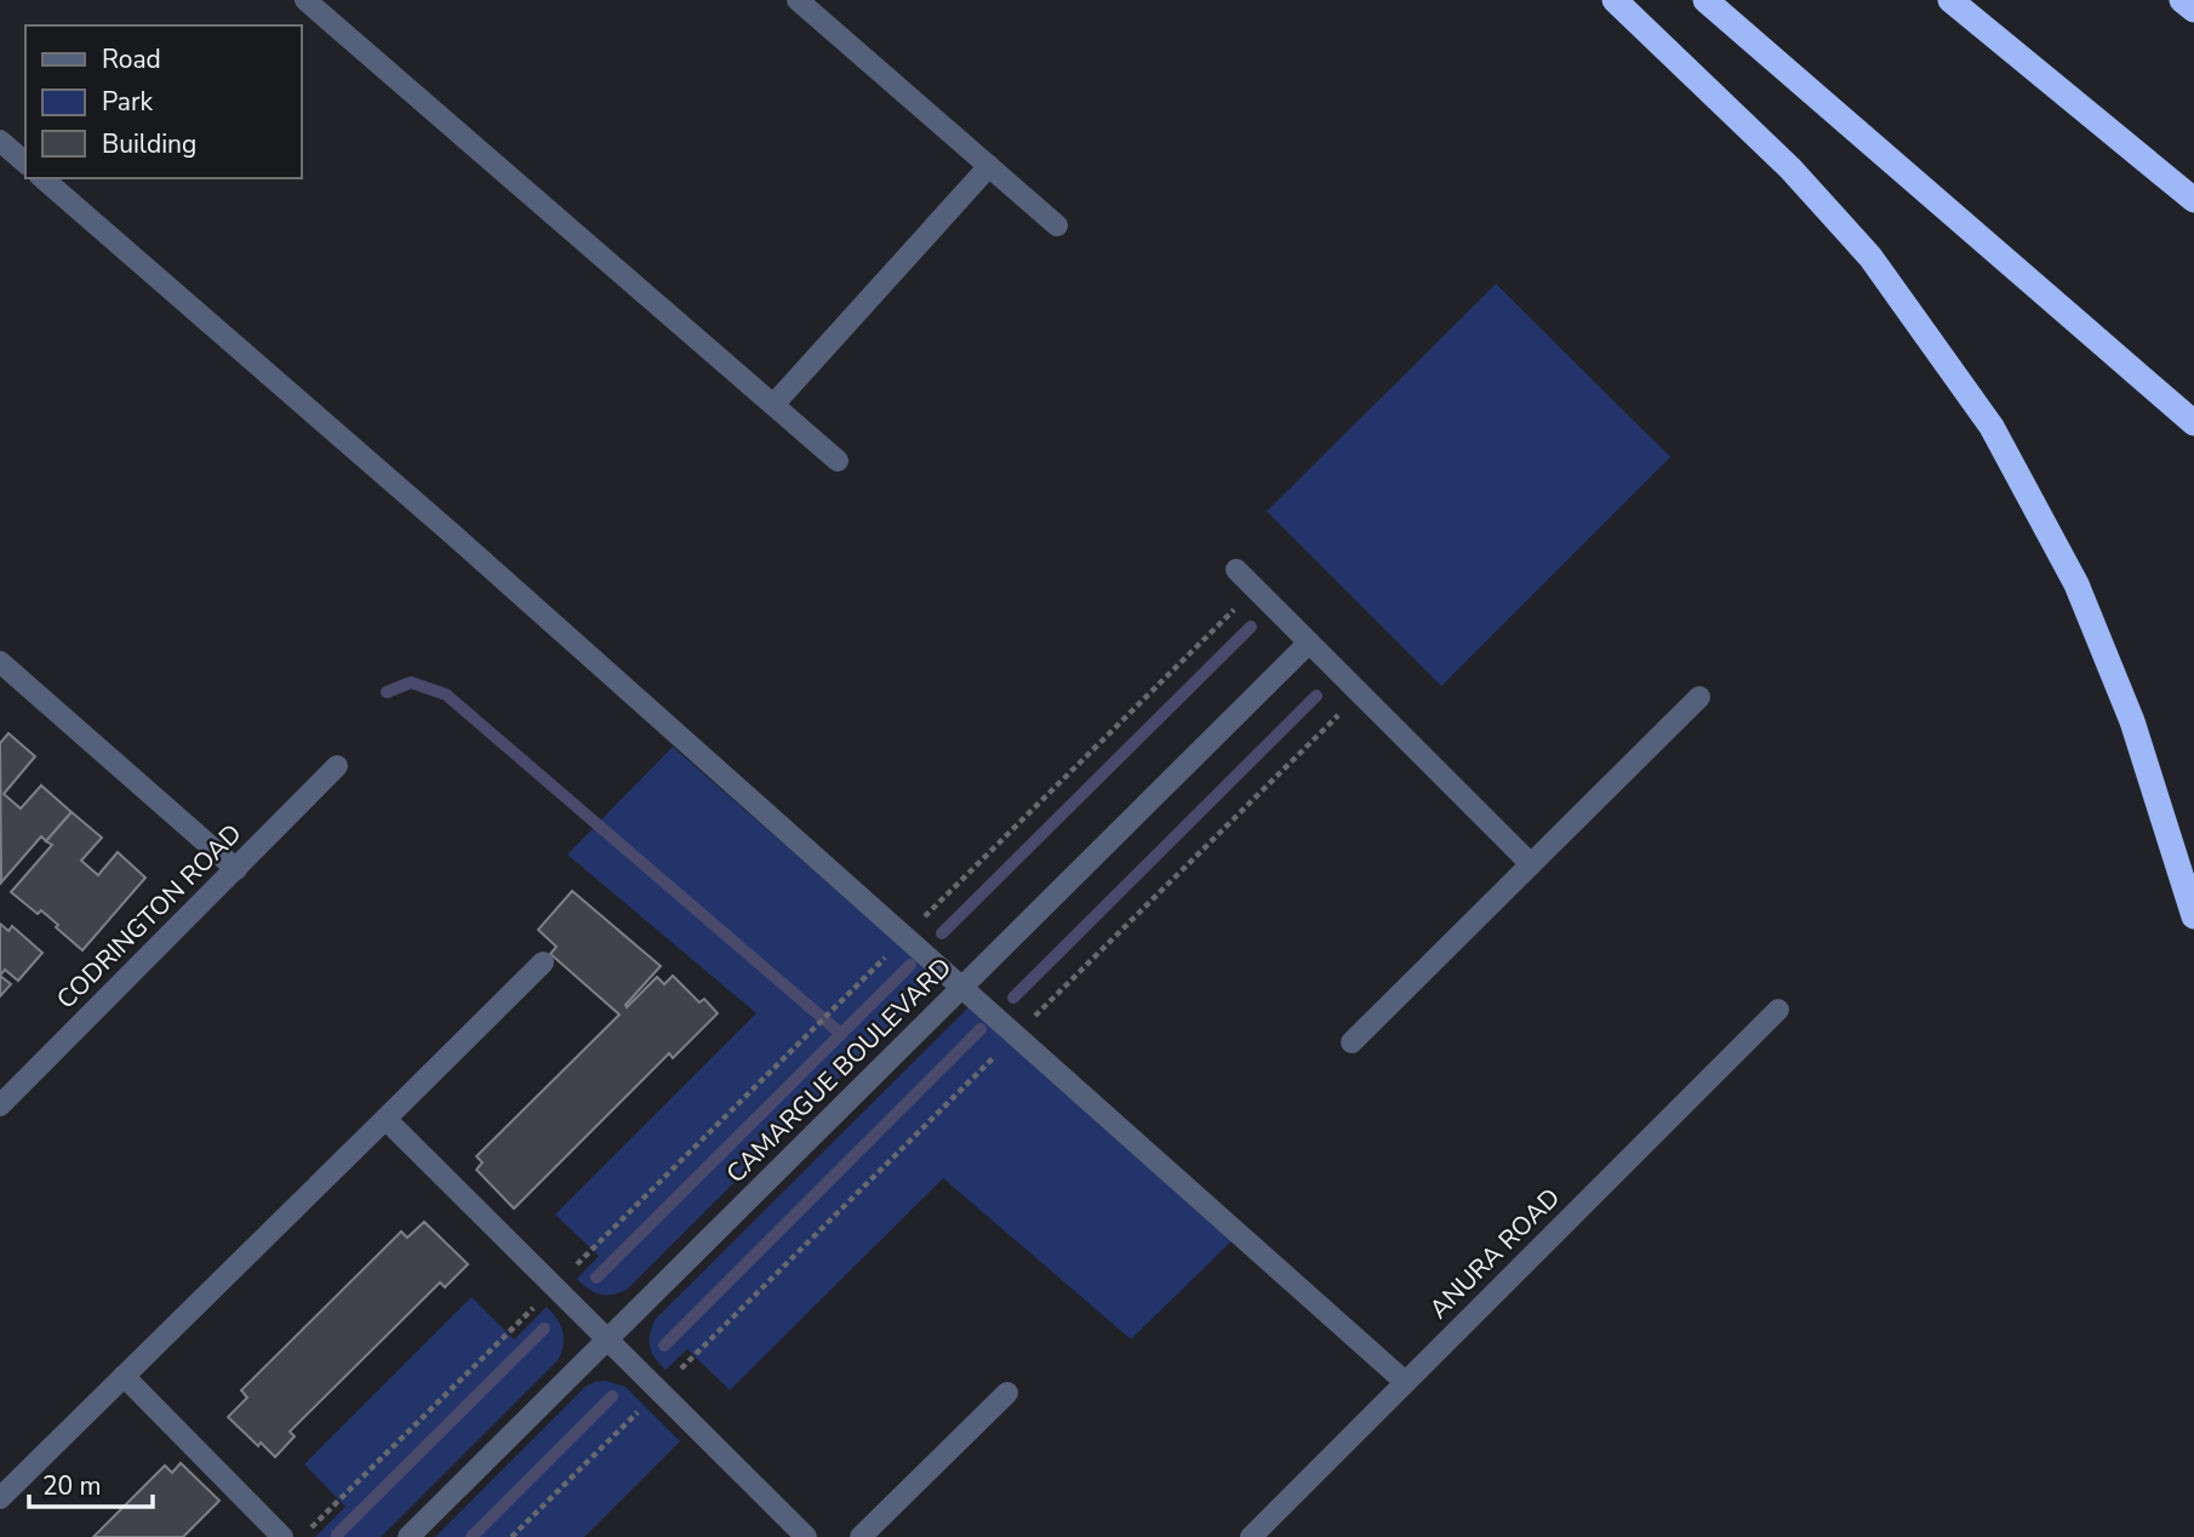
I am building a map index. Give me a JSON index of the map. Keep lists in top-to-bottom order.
{
  "streets": {
    "street": ["CODRINGTON ROAD", "CAMARGUE BOULEVARD", "ANURA ROAD"]
  },
  "legend": ["Road", "Park", "Building"],
  "scale_bar": "20 m"
}
